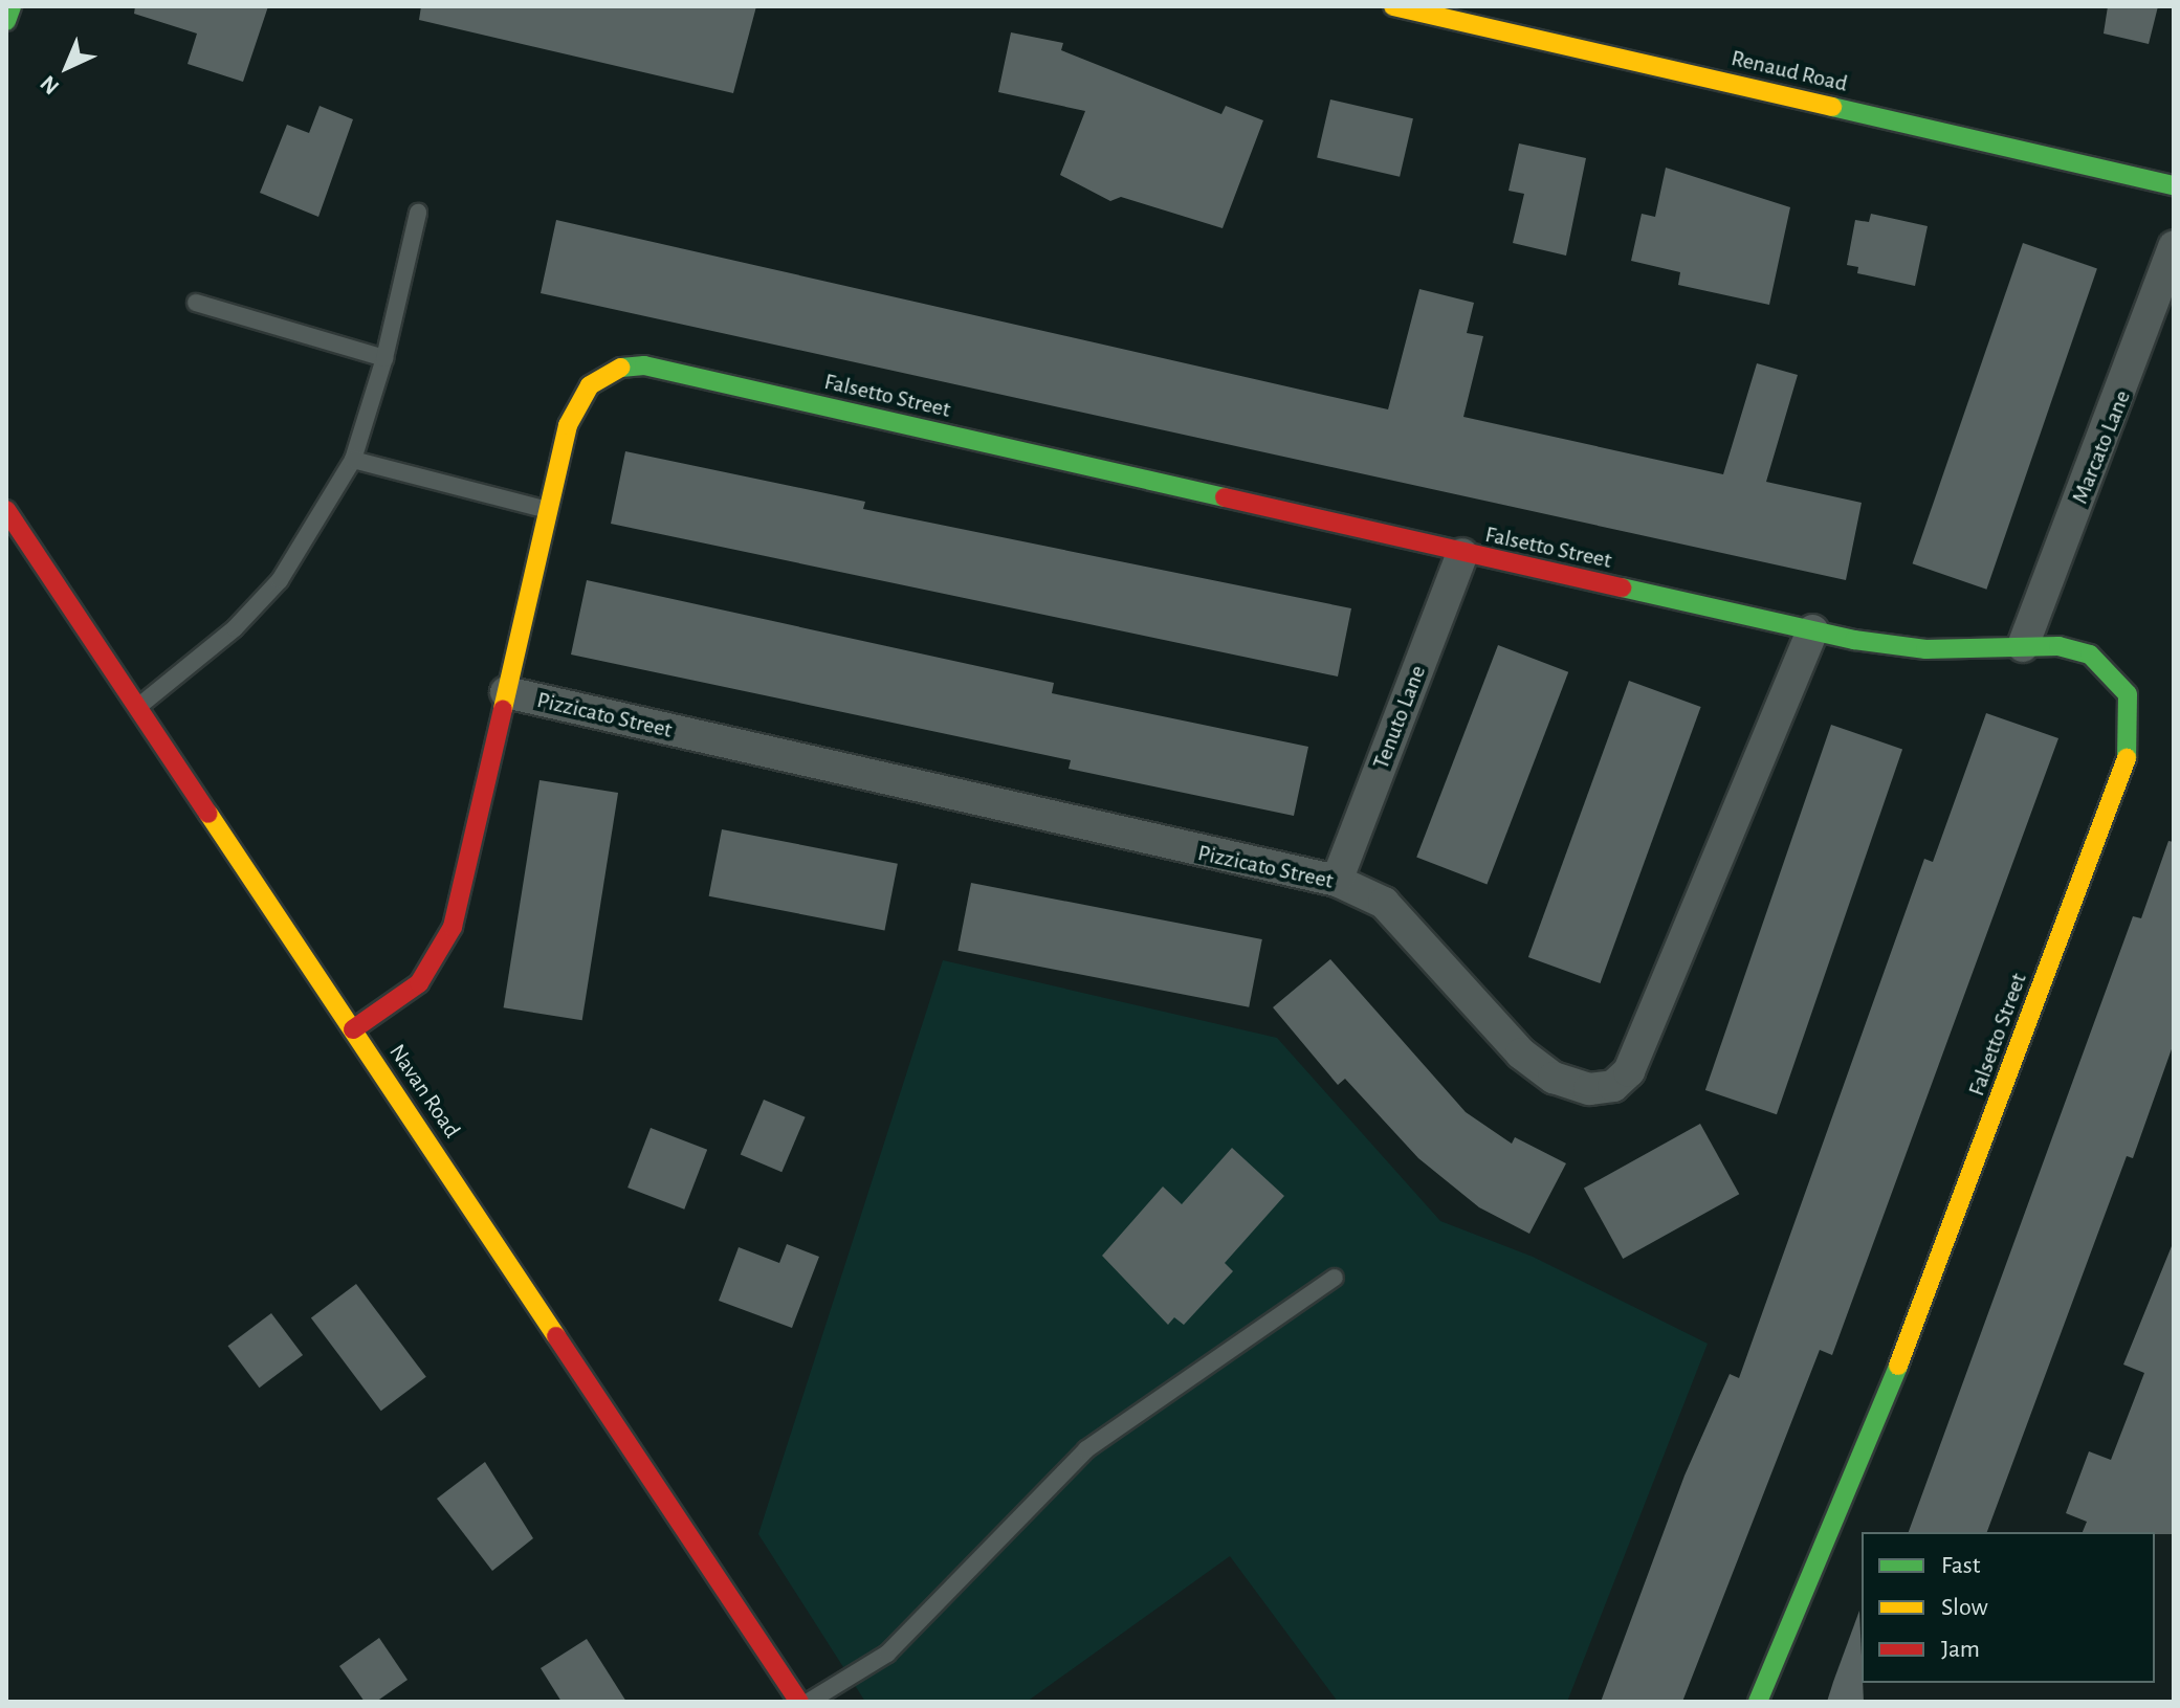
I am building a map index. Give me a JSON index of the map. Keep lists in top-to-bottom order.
{
  "streets": {
    "street": [
      "Renaud Road",
      "Falsetto Street",
      "Marcato Lane",
      "Pizzicato Street",
      "Tenuto Lane",
      "Navan Road"
    ]
  },
  "crossings": [
    ["Falsetto Street", "Marcato Lane"],
    ["Falsetto Street", "Pizzicato Street"],
    ["Falsetto Street", "Tenuto Lane"],
    ["Falsetto Street", "Navan Road"],
    ["Pizzicato Street", "Tenuto Lane"]
  ],
  "legend": ["Fast", "Slow", "Jam"],
  "north": "bottom left"
}
